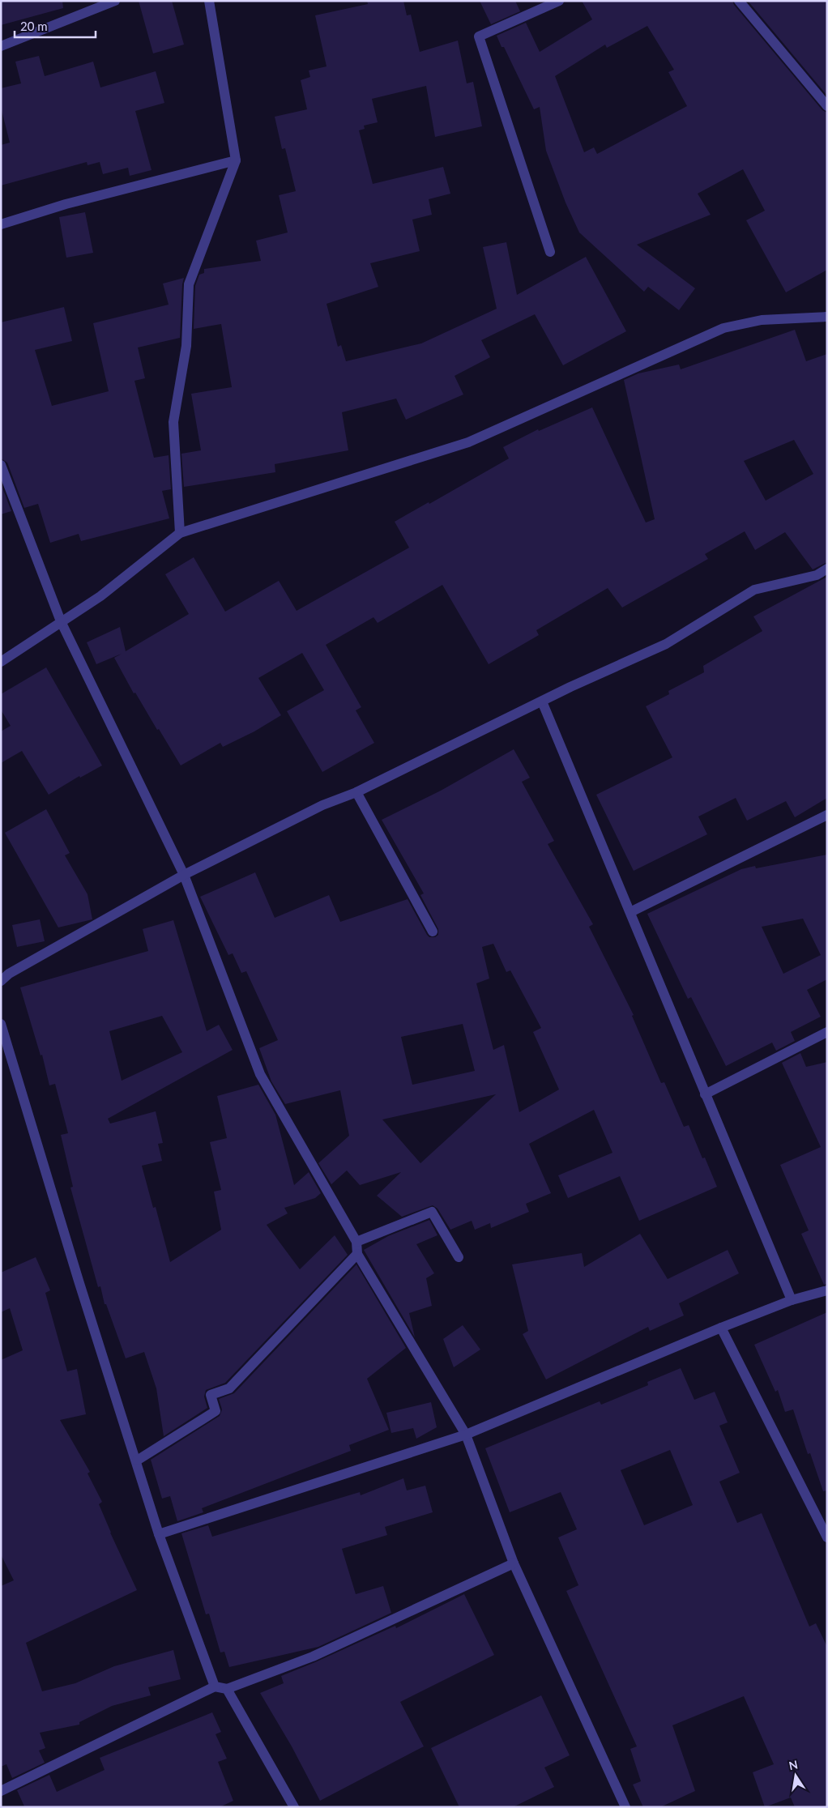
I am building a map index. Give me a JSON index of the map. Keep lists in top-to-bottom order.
{
  "scale_bar": "20 m",
  "north": "top"
}
